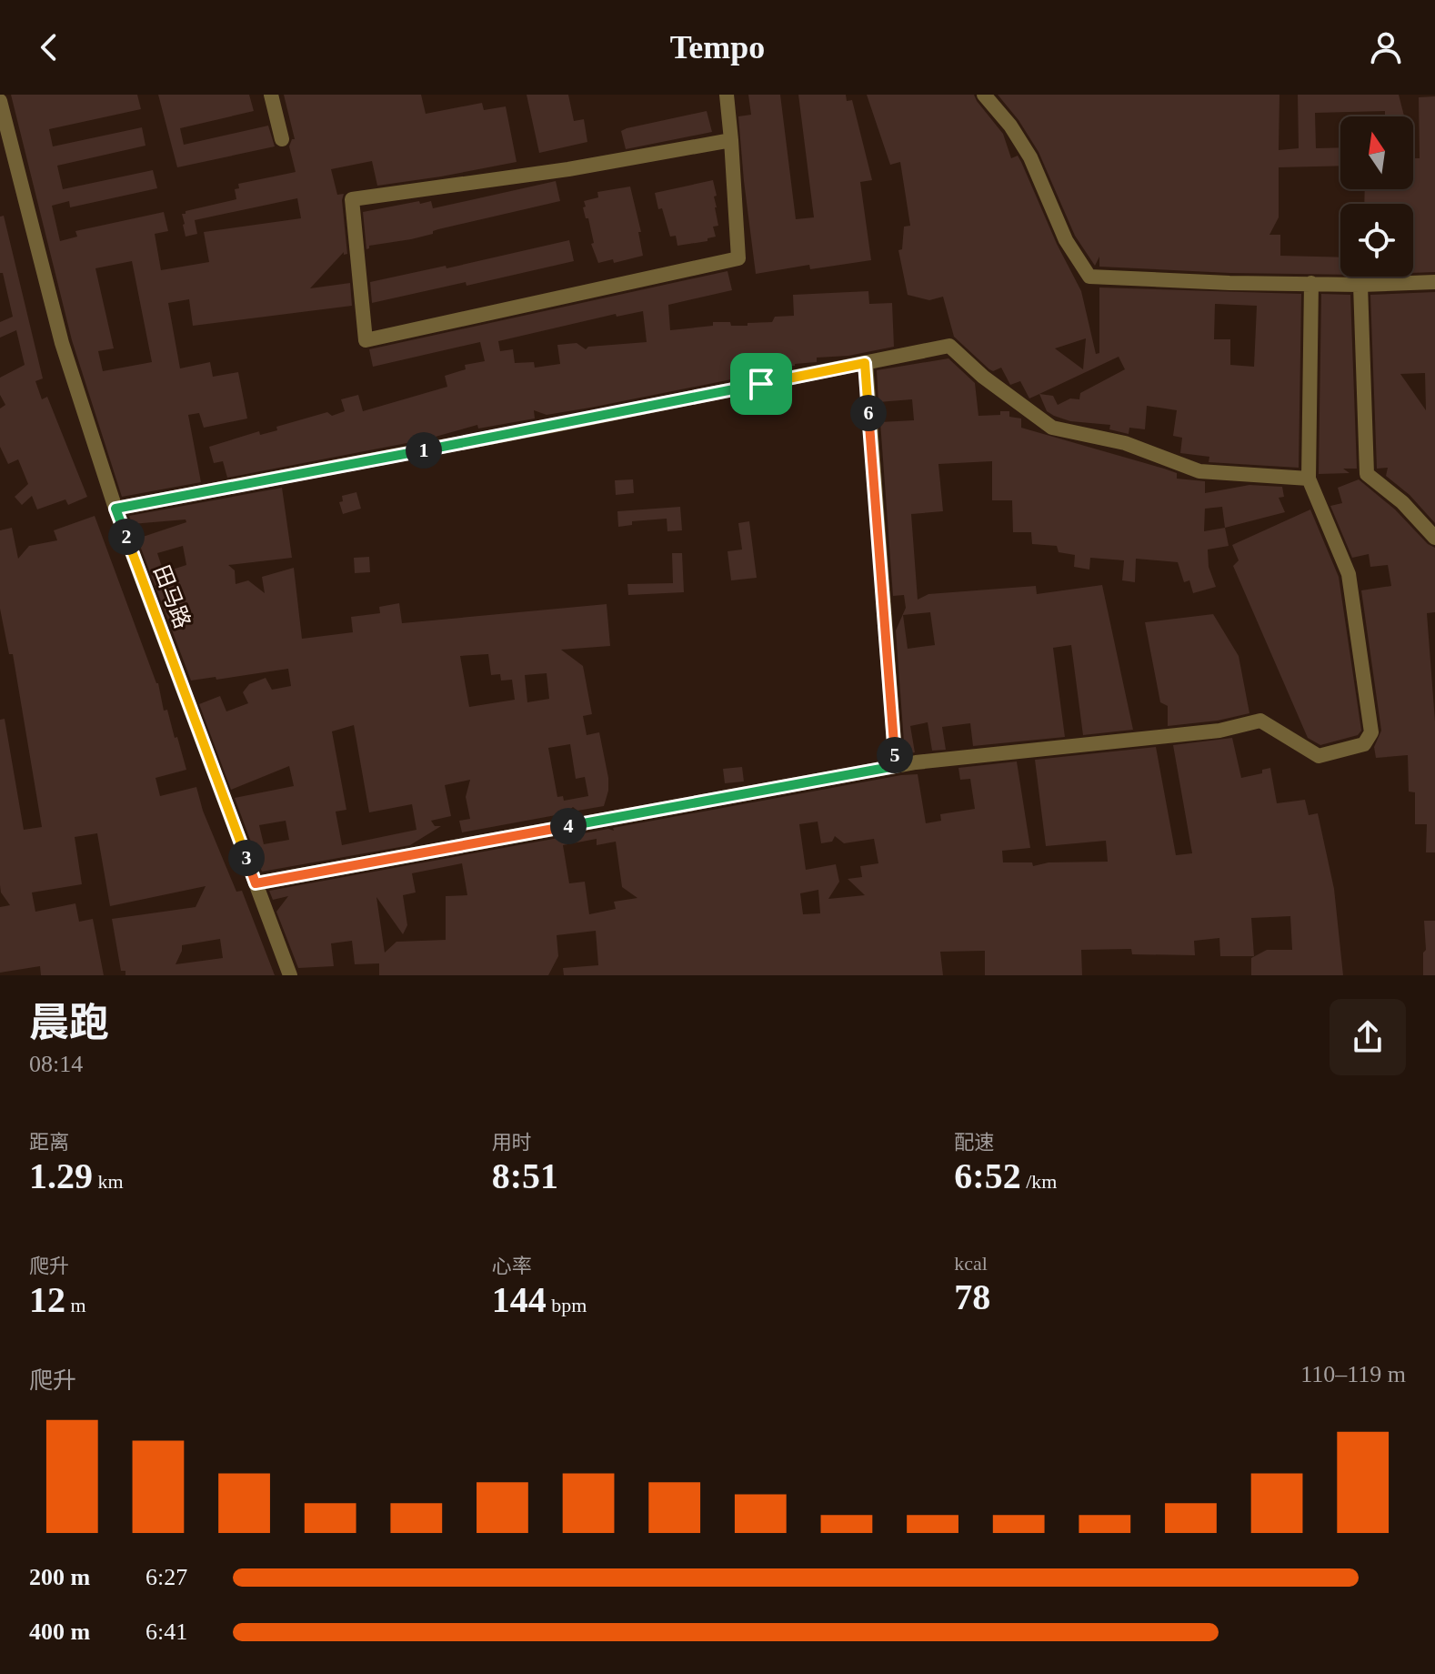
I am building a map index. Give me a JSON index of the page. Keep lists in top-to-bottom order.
{
  "streets": {
    "street": ["田马路"]
  },
  "north": "top",
  "page": {
    "header": "Tempo",
    "pins": [
      "6",
      "1",
      "2",
      "5",
      "4",
      "3"
    ],
    "heading": ["晨跑", "08:14"],
    "stats": [
      ["距离", "1.29 km"],
      ["用时", "8:51"],
      ["配速", "6:52 /km"],
      ["爬升", "12 m"],
      ["心率", "144 bpm"],
      ["kcal", "78"]
    ],
    "chart": ["爬升", "110–119 m"],
    "list": [
      {
        "name": "200 m",
        "note": "6:27"
      },
      {
        "name": "400 m",
        "note": "6:41"
      }
    ]
  }
}
